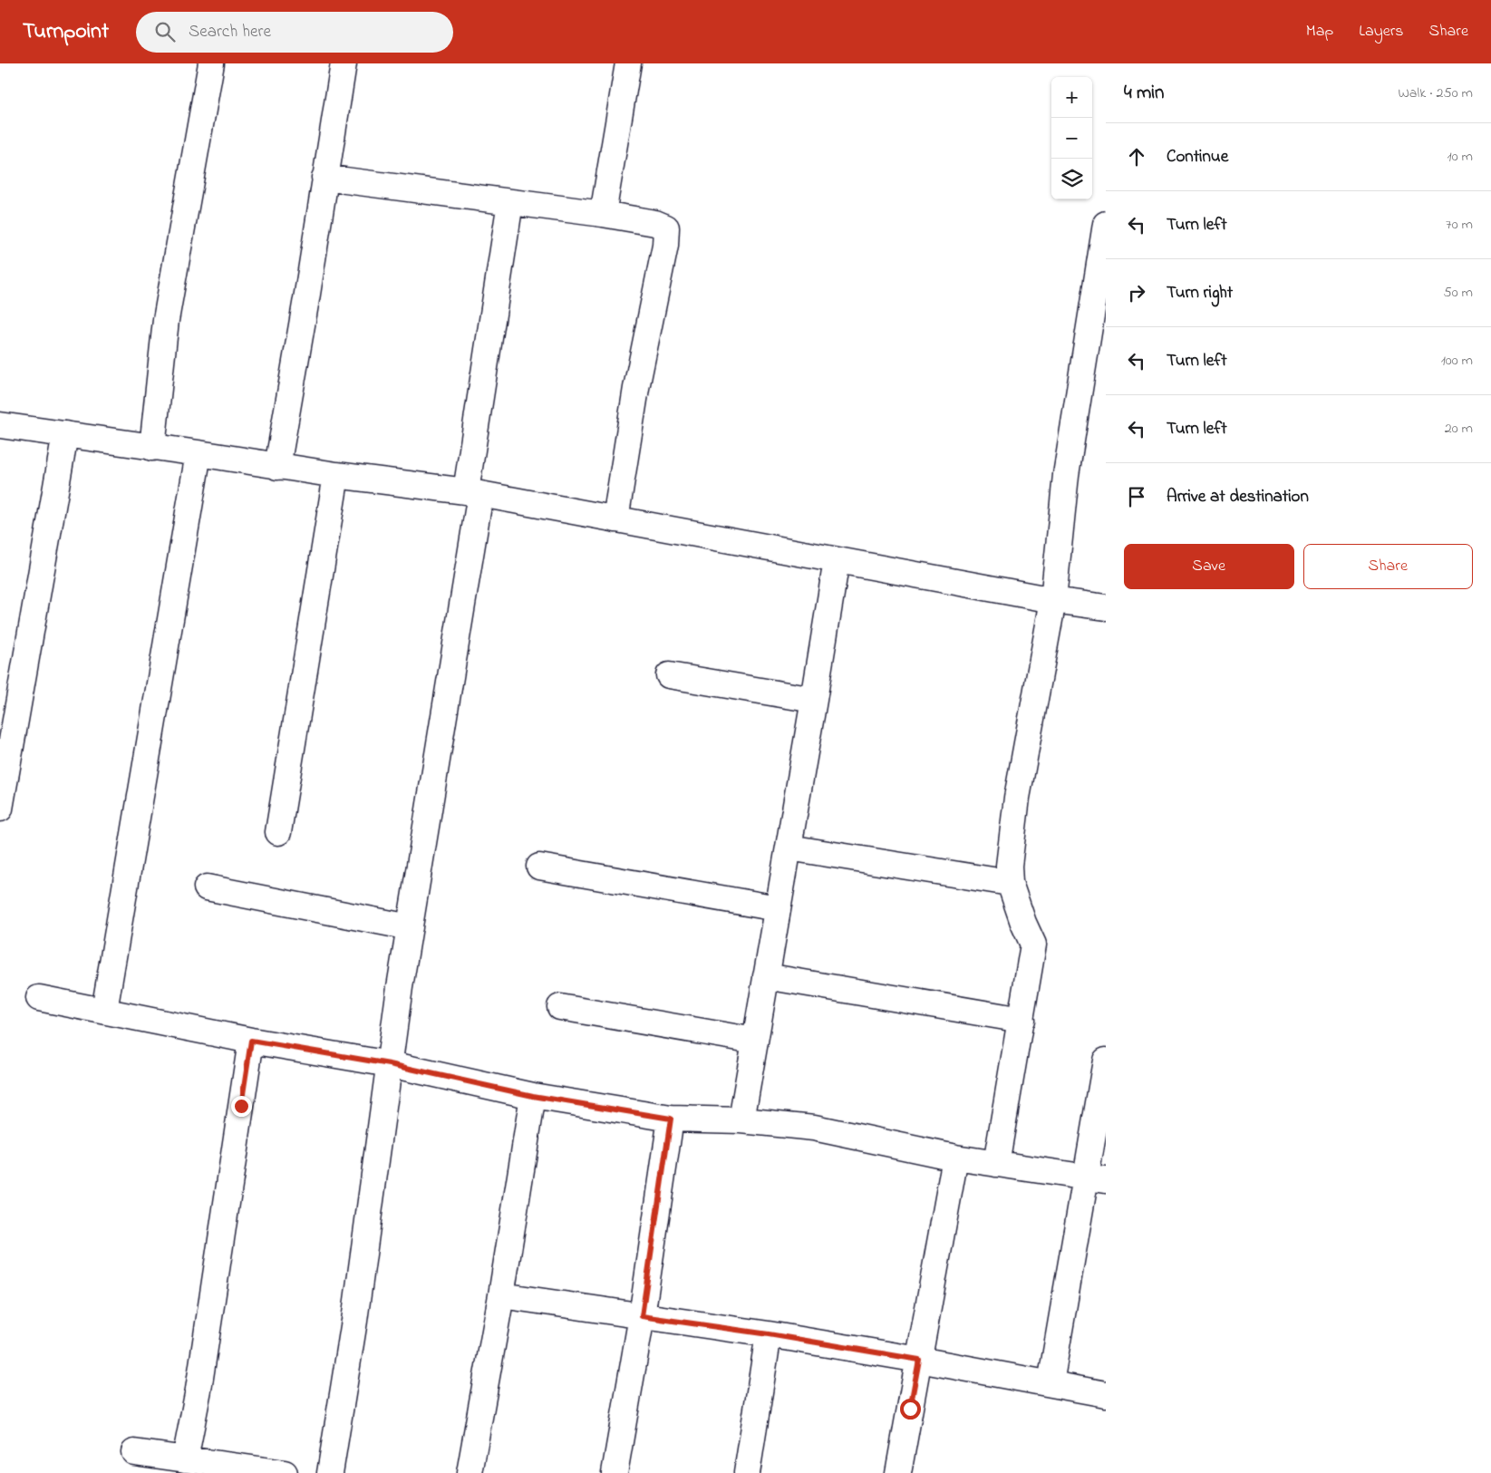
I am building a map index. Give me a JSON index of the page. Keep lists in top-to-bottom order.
{
  "page": {
    "header": "Turnpoint",
    "search": "Search here",
    "nav": ["Map", "Layers", "Share"],
    "heading": ["4 min", "Walk · 250 m"],
    "map_buttons": ["+", "−"],
    "list": [
      ["Continue", "10 m"],
      ["Turn left", "70 m"],
      ["Turn right", "50 m"],
      ["Turn left", "100 m"],
      ["Turn left", "20 m"],
      "Arrive at destination"
    ],
    "buttons": ["Save", "Share"]
  }
}
